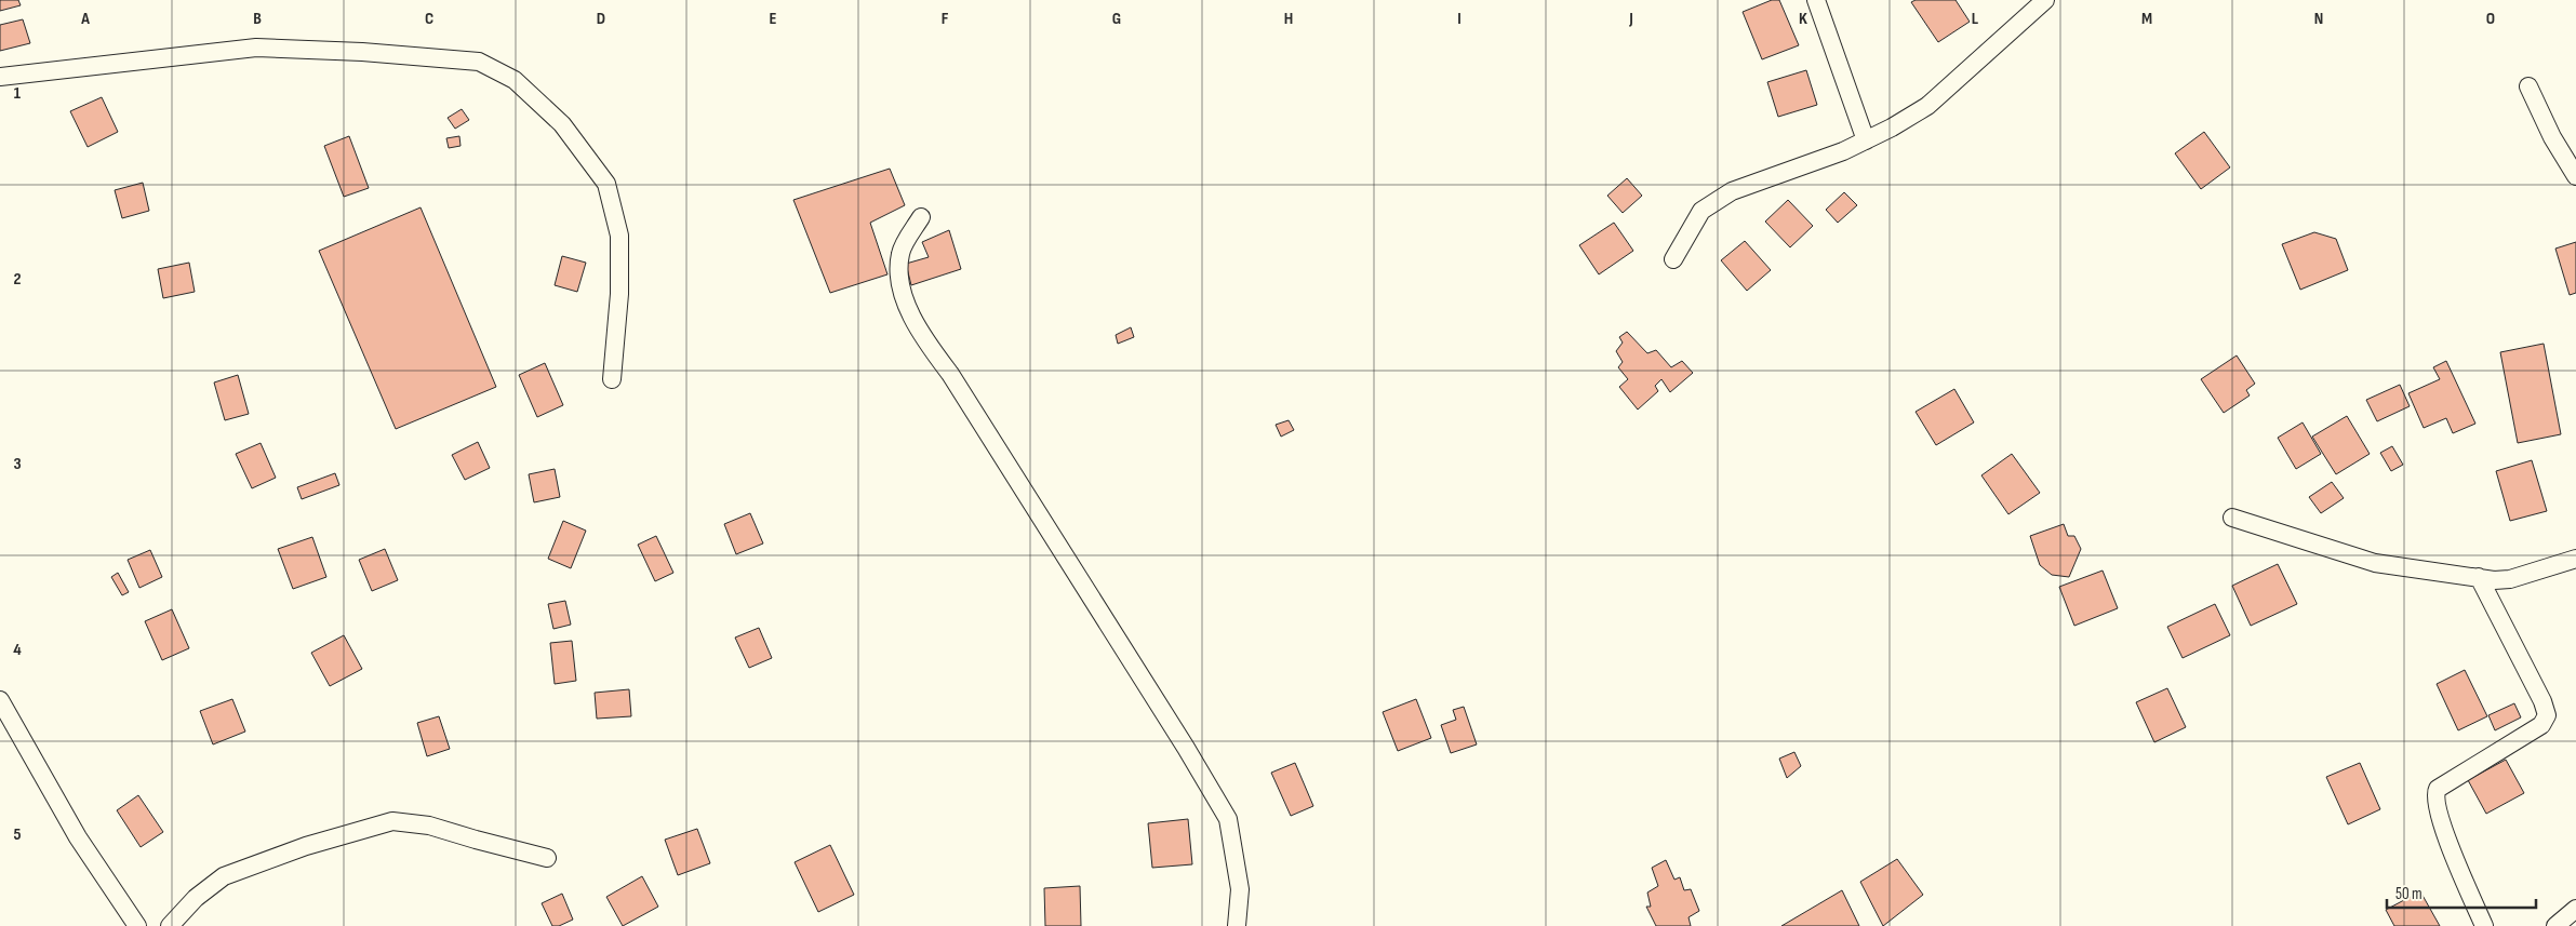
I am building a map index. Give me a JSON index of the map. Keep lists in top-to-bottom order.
{
  "scale_bar": "50 m",
  "grid": {
    "columns": [
      "A",
      "B",
      "C",
      "D",
      "E",
      "F",
      "G",
      "H",
      "I",
      "J",
      "K",
      "L",
      "M",
      "N",
      "O"
    ],
    "rows": [
      "1",
      "2",
      "3",
      "4",
      "5"
    ]
  }
}
